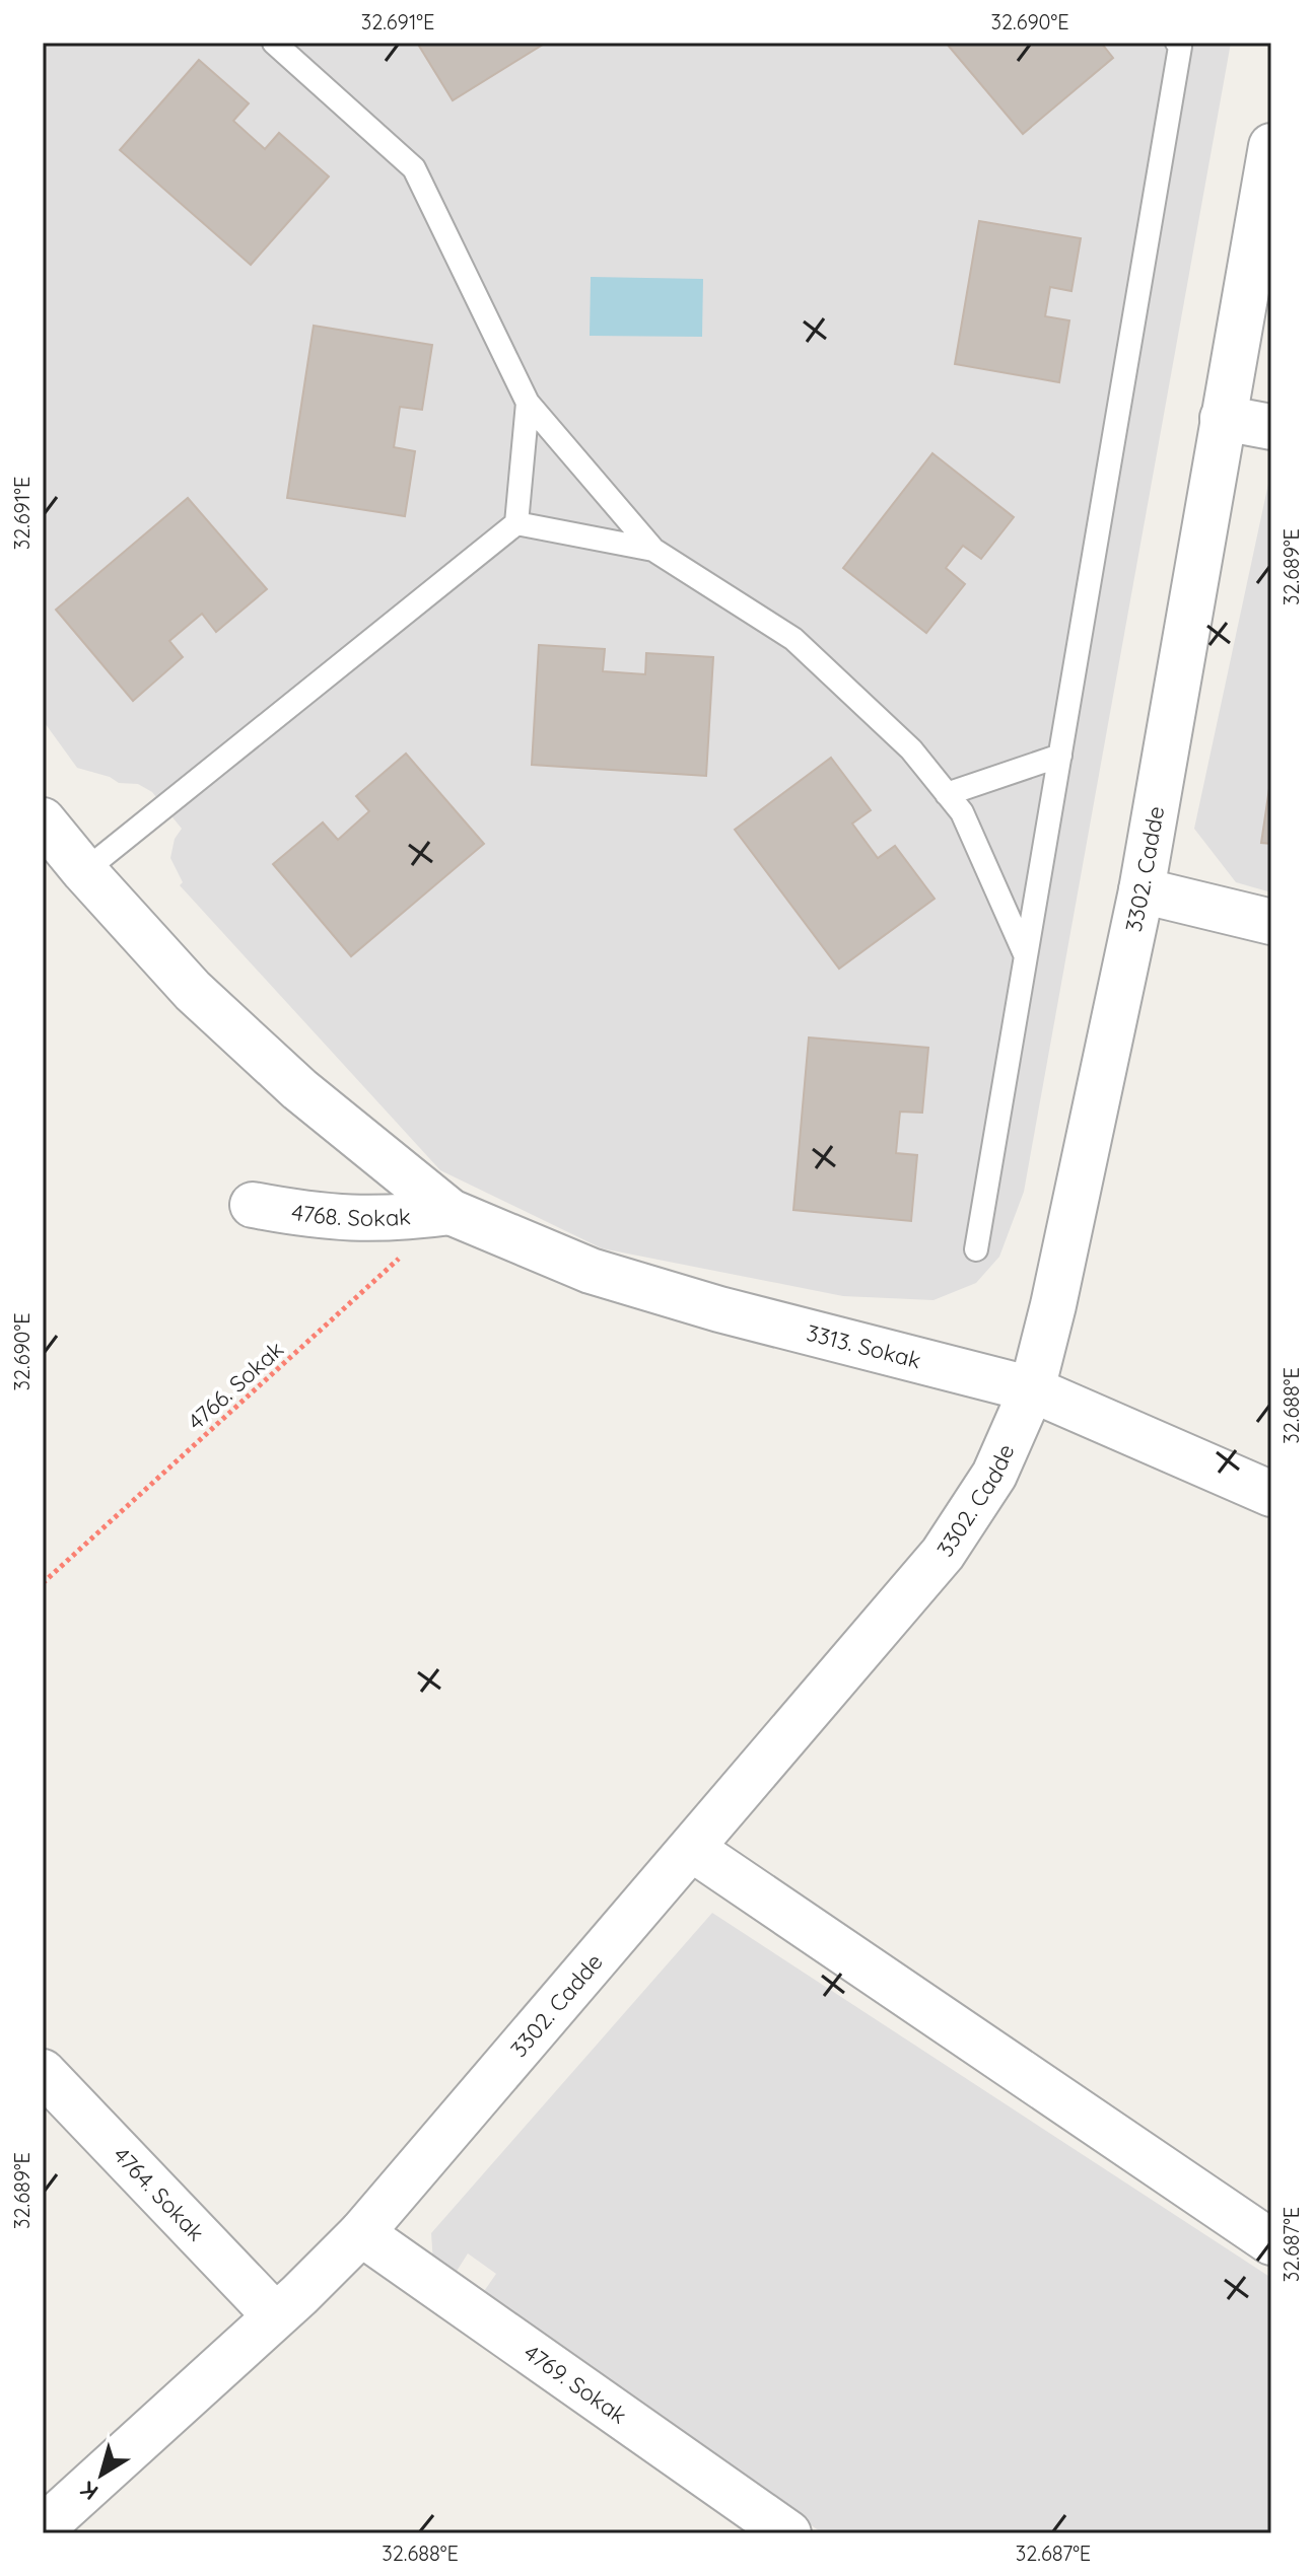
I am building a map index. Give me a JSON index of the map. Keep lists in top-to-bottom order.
{
  "streets": {
    "street": [
      "3302. Cadde",
      "4768. Sokak",
      "3313. Sokak",
      "4764. Sokak",
      "4769. Sokak"
    ],
    "path": ["4766. Sokak"]
  },
  "crossings": [
    ["3302. Cadde", "3313. Sokak"],
    ["3302. Cadde", "4764. Sokak"],
    ["3302. Cadde", "4769. Sokak"],
    ["4768. Sokak", "3313. Sokak"]
  ],
  "north": "bottom left",
  "coordinates": [
    "32.691°E",
    "32.690°E",
    "32.689°E",
    "32.688°E",
    "32.687°E"
  ]
}
